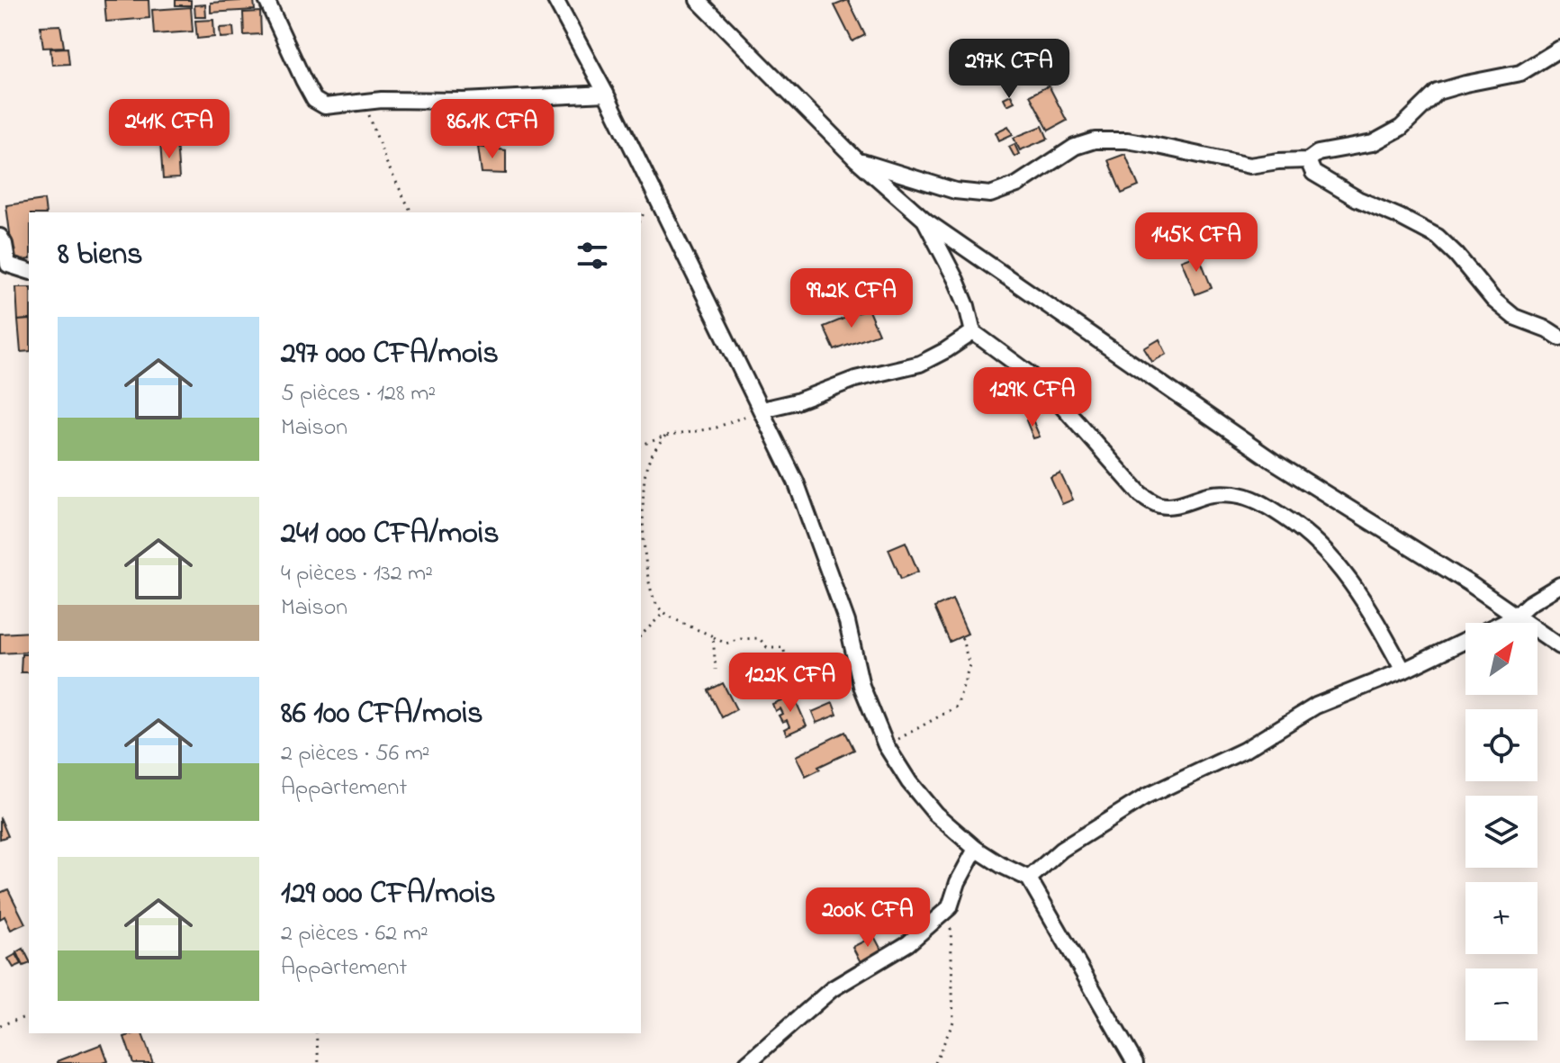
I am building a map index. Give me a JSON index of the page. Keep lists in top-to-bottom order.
{
  "north": "top right",
  "page": {
    "price": [
      "297K CFA",
      "241K CFA",
      "86.1K CFA",
      "145K CFA",
      "99.2K CFA",
      "129K CFA",
      "122K CFA",
      "200K CFA"
    ],
    "heading": "8 biens",
    "list": [
      {
        "name": "297 000 CFA/mois",
        "note": "5 pièces · 128 m² · Maison"
      },
      {
        "name": "241 000 CFA/mois",
        "note": "4 pièces · 132 m² · Maison"
      },
      {
        "name": "86 100 CFA/mois",
        "note": "2 pièces · 56 m² · Appartement"
      },
      {
        "name": "129 000 CFA/mois",
        "note": "2 pièces · 62 m² · Appartement"
      }
    ],
    "map_buttons": ["+", "−"]
  }
}
